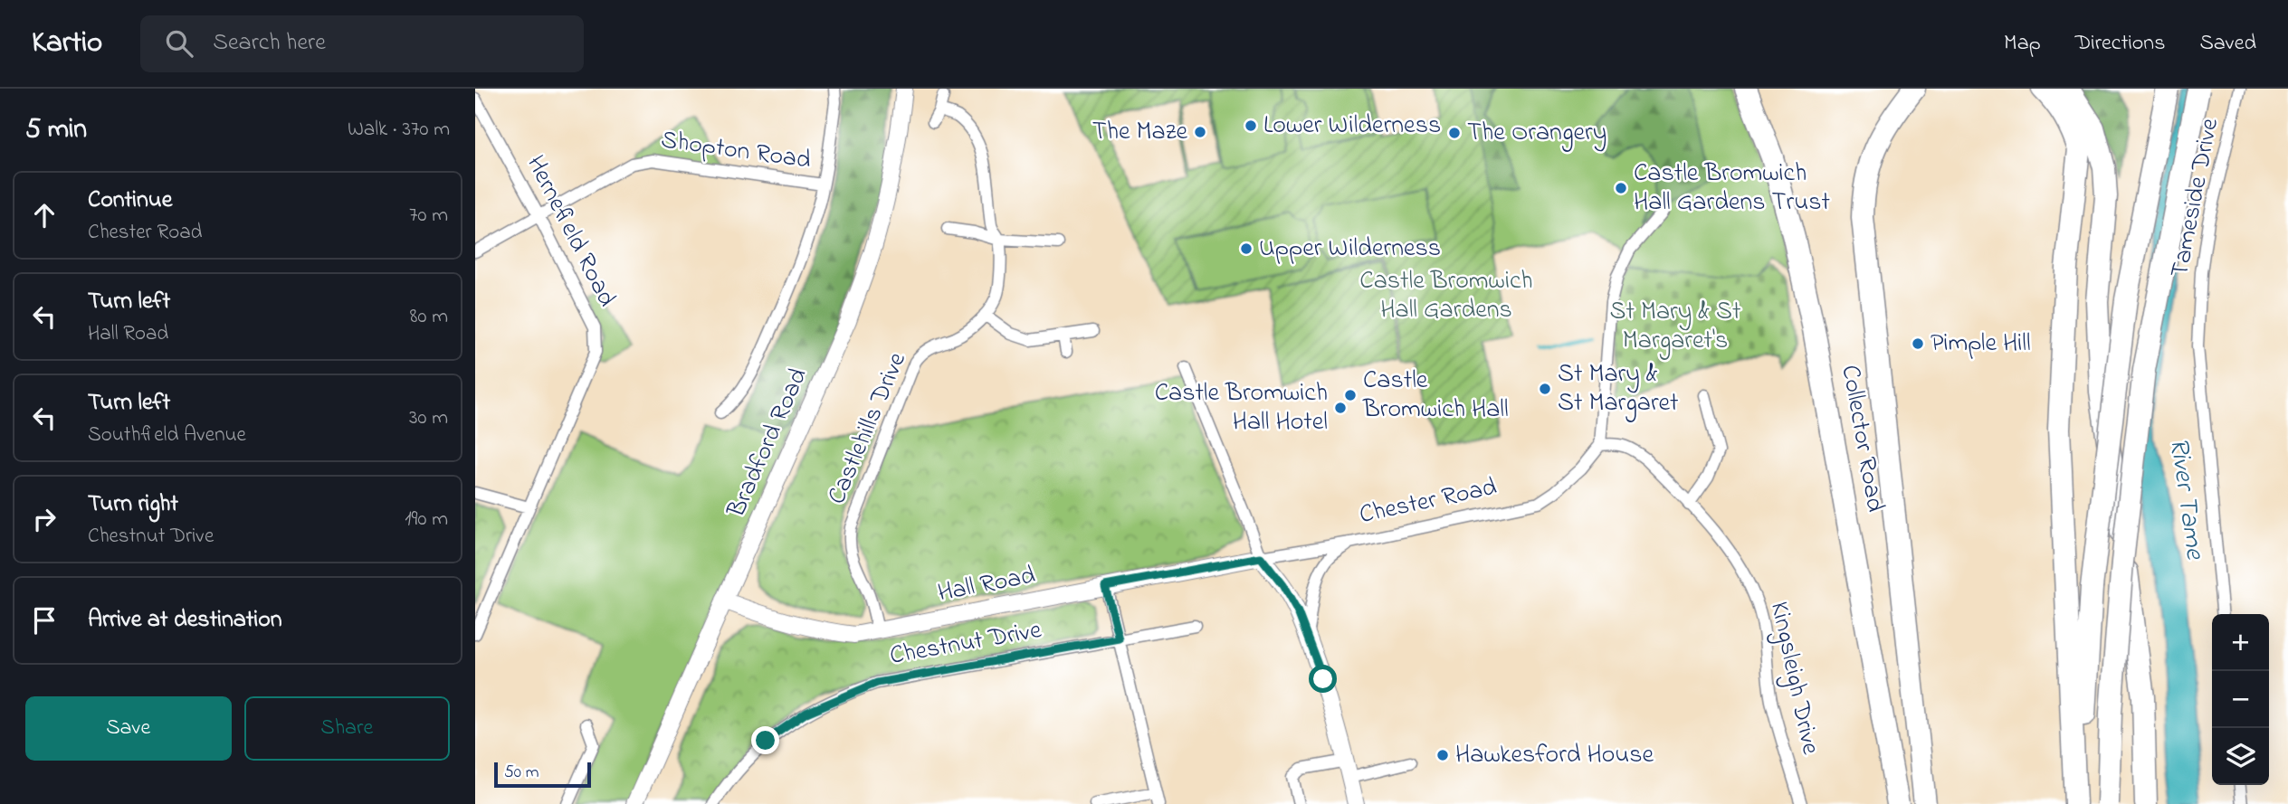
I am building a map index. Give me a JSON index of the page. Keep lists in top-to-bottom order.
{
  "streets": {
    "highway": ["Collector Road"],
    "main road": ["Bradford Road", "Hall Road"],
    "street": [
      "Shopton Road",
      "Tameside Drive",
      "Hernefield Road",
      "Castlehills Drive",
      "Chester Road",
      "Chestnut Drive",
      "Kingsleigh Drive"
    ]
  },
  "crossings": [
    ["Shopton Road", "Hernefield Road"],
    ["Castlehills Drive", "Hall Road"],
    ["Bradford Road", "Hall Road"],
    ["Chester Road", "Hall Road"],
    ["Chester Road", "Kingsleigh Drive"]
  ],
  "water": ["River Tame"],
  "parks": ["Castle Bromwich Hall Gardens", "St Mary & St Margaret's"],
  "places": [
    "Lower Wilderness",
    "The Maze",
    "The Orangery",
    "Castle Bromwich Hall Gardens Trust",
    "Upper Wilderness",
    "Pimple Hill",
    "St Mary & St Margaret",
    "Castle Bromwich Hall",
    "Castle Bromwich Hall Hotel",
    "Hawkesford House"
  ],
  "scale_bar": "50 m",
  "page": {
    "header": "Kartio",
    "search": "Search here",
    "nav": ["Map", "Directions", "Saved"],
    "heading": ["5 min", "Walk · 370 m"],
    "list": [
      ["Continue", "Chester Road", "70 m"],
      ["Turn left", "Hall Road", "80 m"],
      ["Turn left", "Southfield Avenue", "30 m"],
      ["Turn right", "Chestnut Drive", "190 m"],
      "Arrive at destination"
    ],
    "map_buttons": ["+", "−"],
    "buttons": ["Save", "Share"],
    "scale": "50 m"
  }
}
